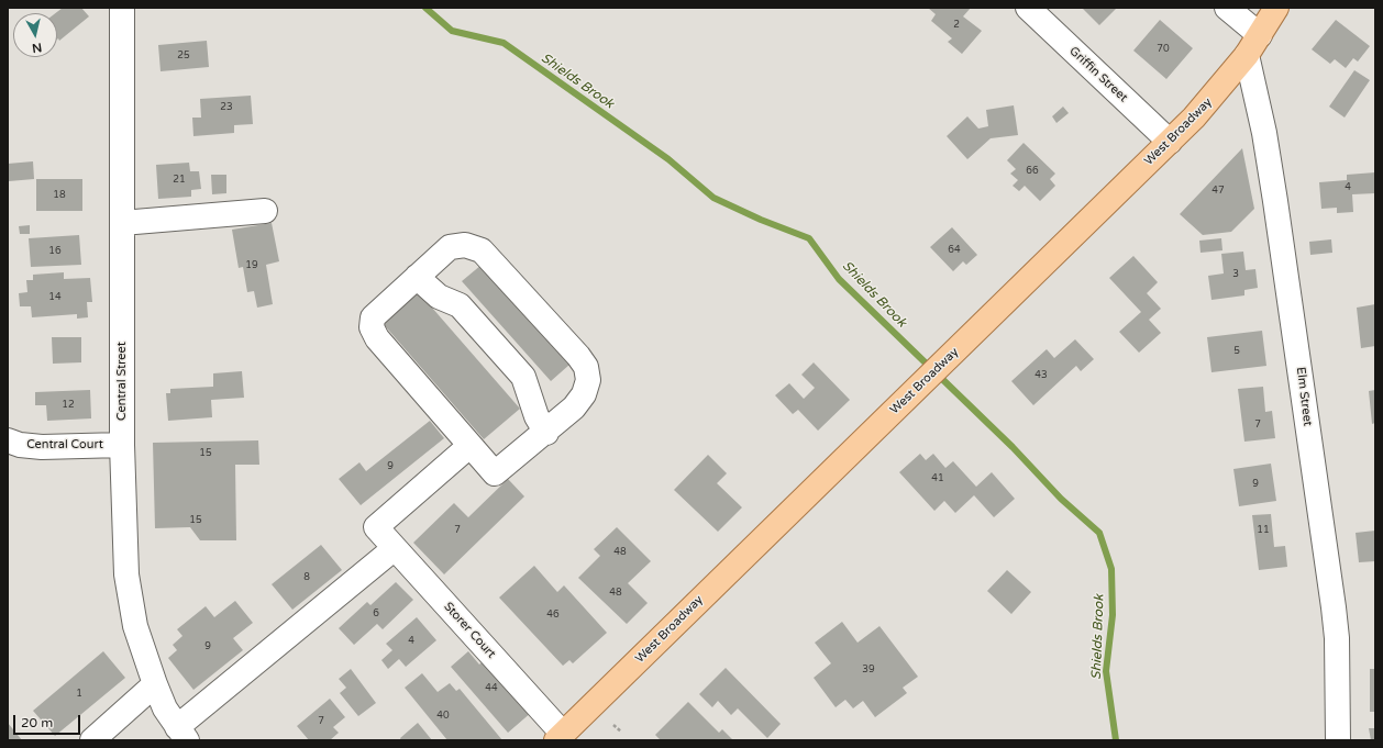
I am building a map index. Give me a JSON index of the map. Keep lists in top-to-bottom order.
{
  "streets": {
    "main road": ["West Broadway"],
    "street": [
      "Griffin Street",
      "Central Street",
      "Elm Street",
      "Central Court",
      "Storer Court"
    ]
  },
  "crossings": [
    ["Griffin Street", "West Broadway"],
    ["West Broadway", "Elm Street"],
    ["West Broadway", "Storer Court"],
    ["Central Street", "Central Court"]
  ],
  "water": ["Shields Brook"],
  "house_numbers": [
    "2",
    "70",
    "25",
    "23",
    "66",
    "21",
    "4",
    "47",
    "18",
    "64",
    "16",
    "19",
    "3",
    "14",
    "5",
    "43",
    "12",
    "7",
    "15",
    "9",
    "41",
    "9",
    "15",
    "7",
    "11",
    "48",
    "8",
    "48",
    "6",
    "46",
    "4",
    "9",
    "39",
    "44",
    "1",
    "40",
    "7"
  ],
  "scale_bar": "20 m",
  "north": "bottom"
}
